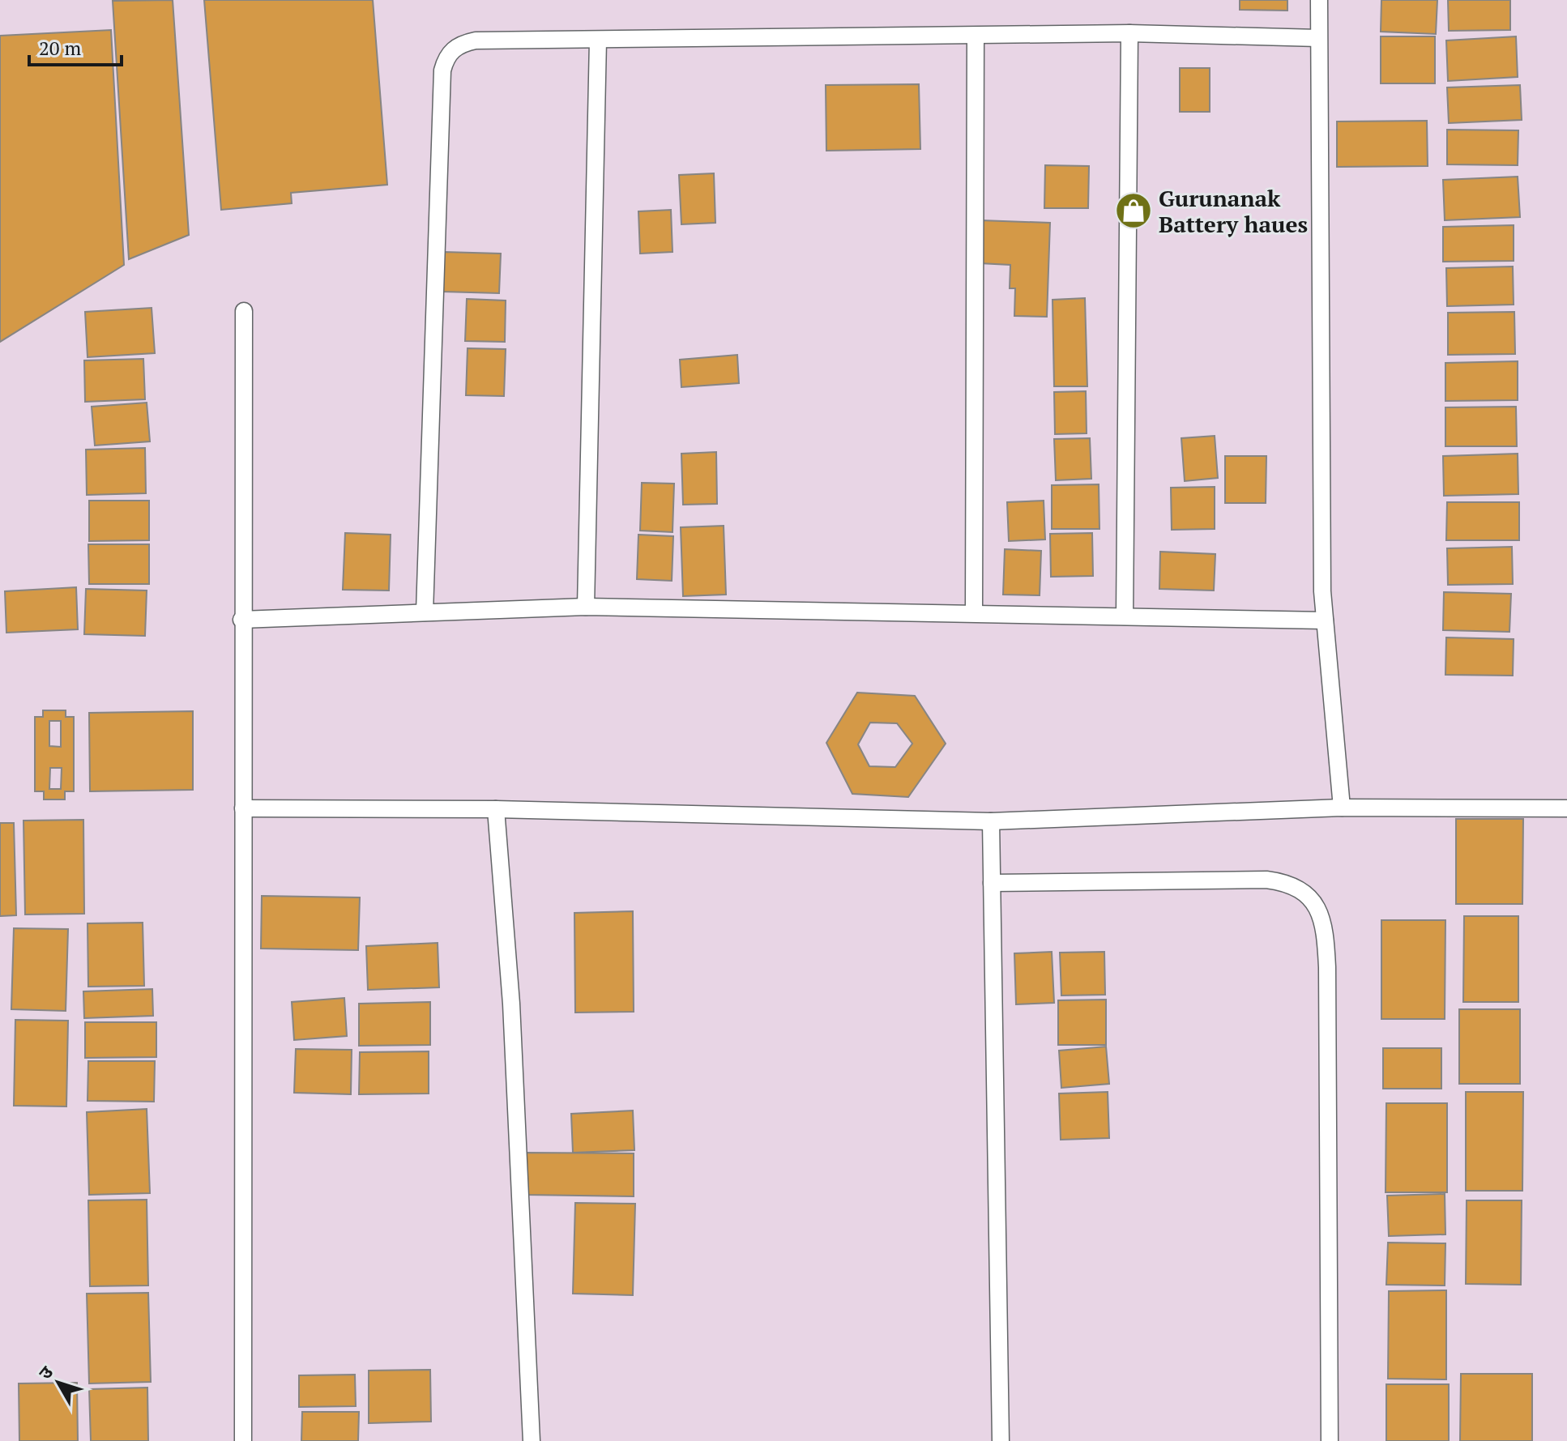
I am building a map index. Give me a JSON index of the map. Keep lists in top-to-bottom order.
{
  "places": {
    "shop": ["Gurunanak Battery haues"]
  },
  "scale_bar": "20 m",
  "north": "top left"
}
